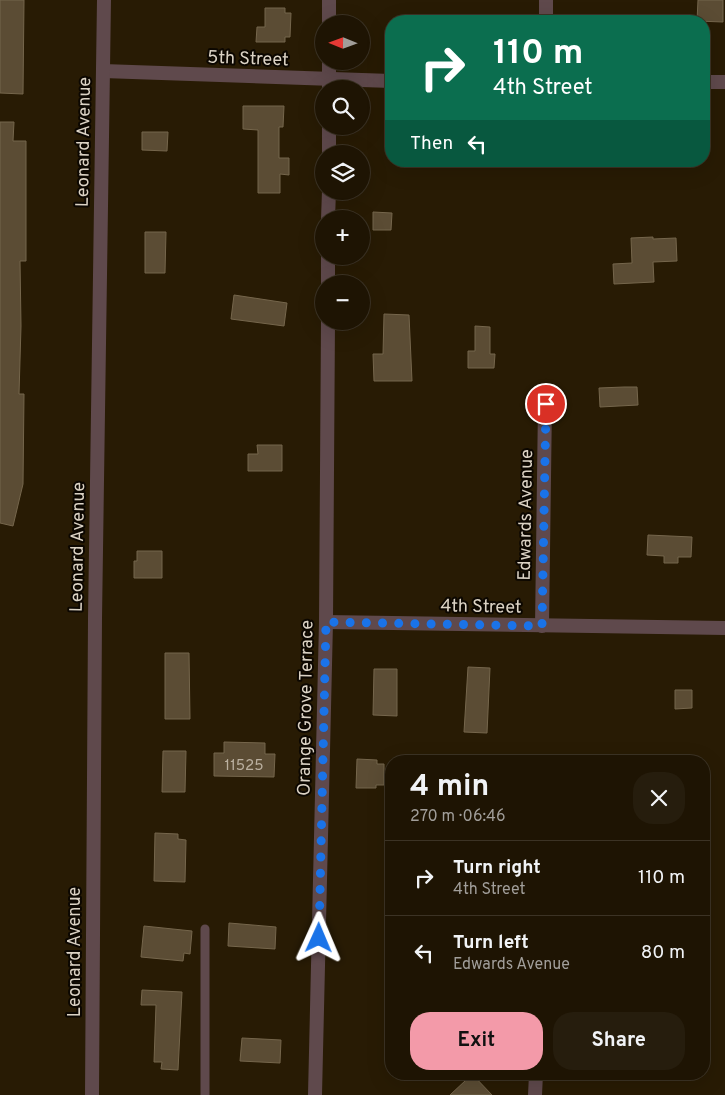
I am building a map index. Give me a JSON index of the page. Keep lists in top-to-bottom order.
{
  "streets": {
    "street": [
      "5th Street",
      "Leonard Avenue",
      "Edwards Avenue",
      "4th Street",
      "Orange Grove Terrace"
    ]
  },
  "crossings": [
    ["5th Street", "Leonard Avenue"],
    ["Edwards Avenue", "4th Street"],
    ["4th Street", "Orange Grove Terrace"]
  ],
  "house_numbers": ["11525"],
  "north": "left",
  "page": {
    "map_buttons": ["+", "−"],
    "turn": ["110 m", "4th Street"],
    "then": "Then",
    "heading": ["4 min", "270 m · 06:46"],
    "list": [
      {
        "name": "Turn right",
        "note": "4th Street",
        "value": "110 m"
      },
      {
        "name": "Turn left",
        "note": "Edwards Avenue",
        "value": "80 m"
      }
    ],
    "buttons": ["Exit", "Share"]
  }
}
